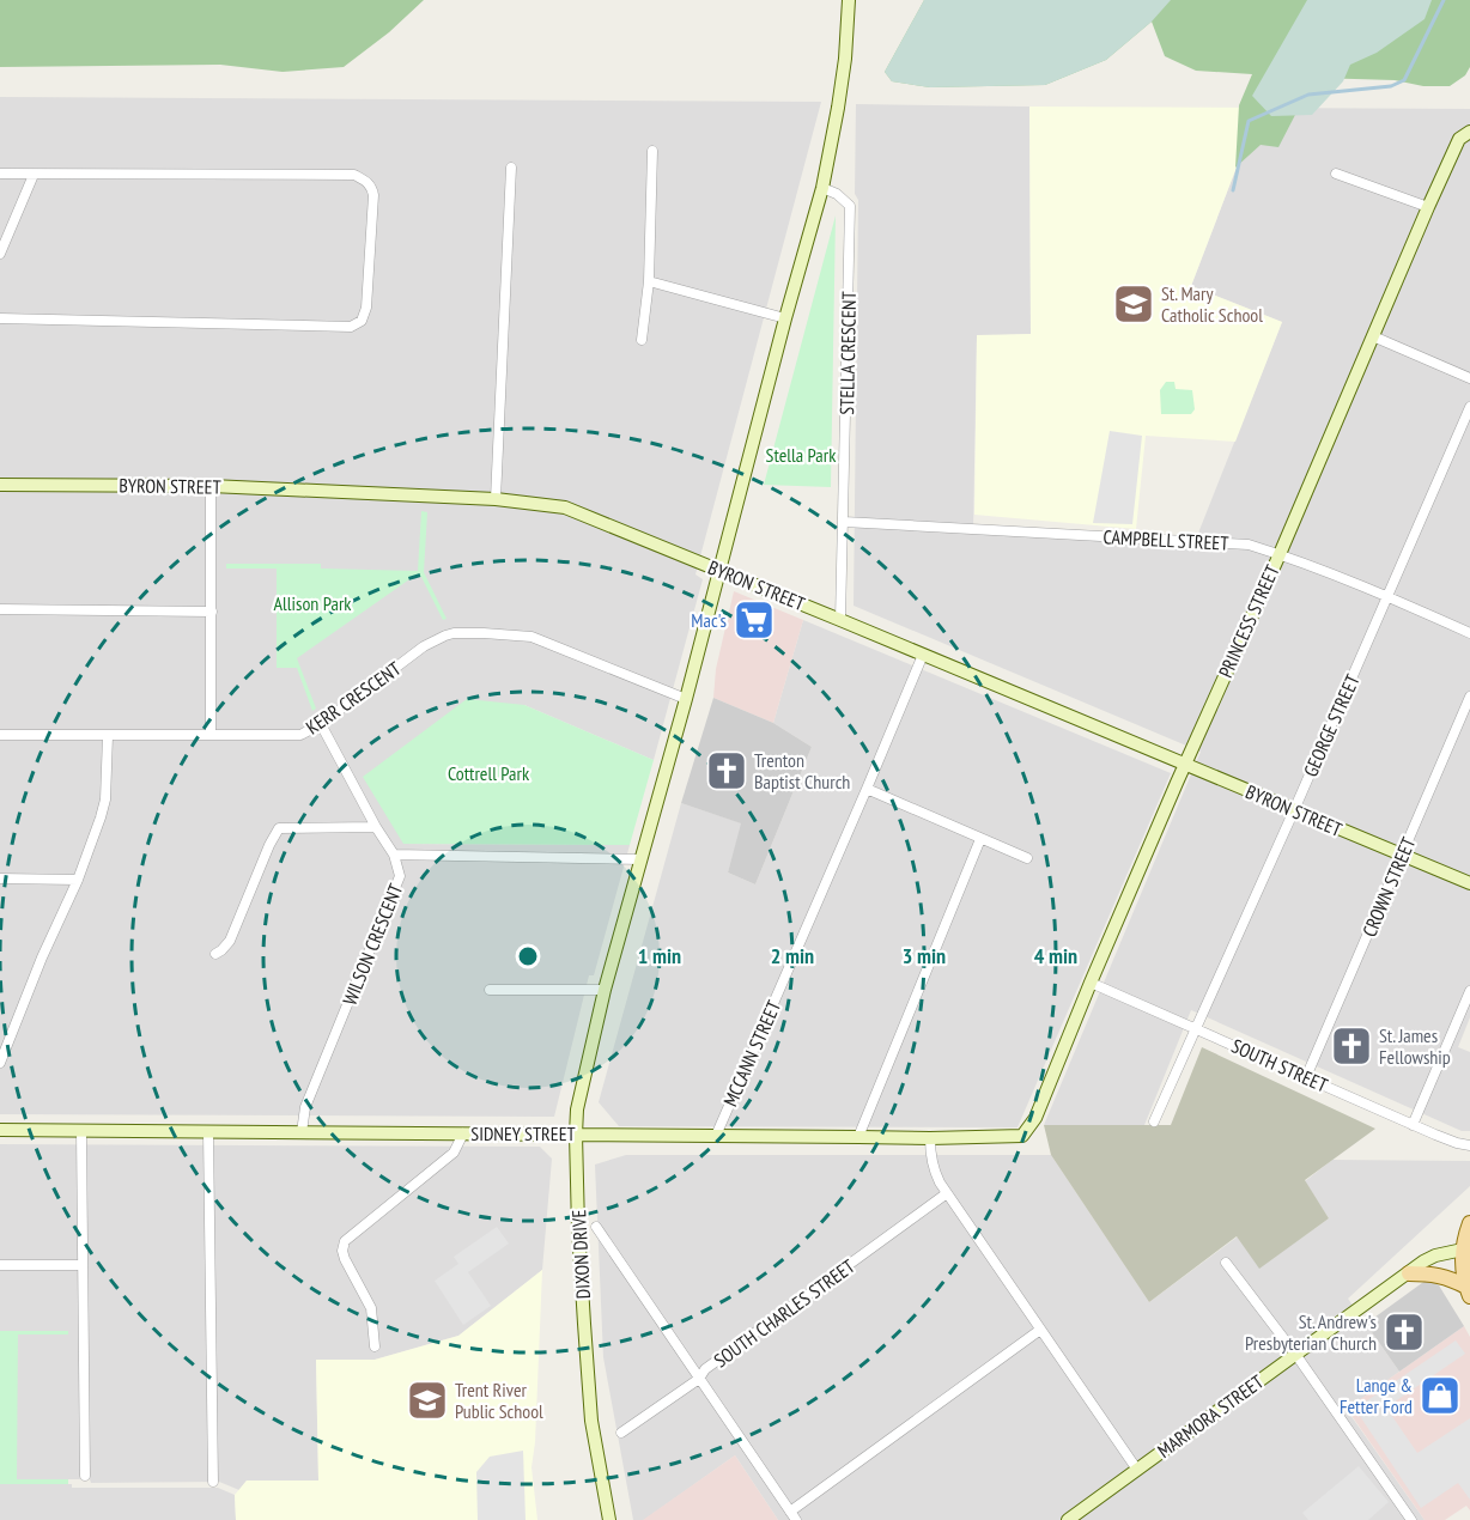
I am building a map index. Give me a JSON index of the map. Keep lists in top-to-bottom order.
{
  "streets": {
    "street": [
      "STELLA CRESCENT",
      "BYRON STREET",
      "CAMPBELL STREET",
      "PRINCESS STREET",
      "KERR CRESCENT",
      "GEORGE STREET",
      "CROWN STREET",
      "WILSON CRESCENT",
      "MCCANN STREET",
      "SOUTH STREET",
      "SIDNEY STREET",
      "DIXON DRIVE",
      "SOUTH CHARLES STREET",
      "MARMORA STREET"
    ]
  },
  "crossings": [
    ["STELLA CRESCENT", "BYRON STREET"],
    ["STELLA CRESCENT", "CAMPBELL STREET"],
    ["STELLA CRESCENT", "DIXON DRIVE"],
    ["BYRON STREET", "PRINCESS STREET"],
    ["BYRON STREET", "GEORGE STREET"],
    ["BYRON STREET", "CROWN STREET"],
    ["BYRON STREET", "MCCANN STREET"],
    ["BYRON STREET", "DIXON DRIVE"],
    ["CAMPBELL STREET", "PRINCESS STREET"],
    ["CAMPBELL STREET", "GEORGE STREET"],
    ["PRINCESS STREET", "SOUTH STREET"],
    ["PRINCESS STREET", "SIDNEY STREET"],
    ["KERR CRESCENT", "WILSON CRESCENT"],
    ["KERR CRESCENT", "DIXON DRIVE"],
    ["GEORGE STREET", "SOUTH STREET"],
    ["CROWN STREET", "SOUTH STREET"],
    ["WILSON CRESCENT", "SIDNEY STREET"],
    ["MCCANN STREET", "SIDNEY STREET"],
    ["SIDNEY STREET", "DIXON DRIVE"]
  ],
  "parks": ["Stella Park", "Allison Park", "Cottrell Park"],
  "places": {
    "school or university": ["St. Mary Catholic School", "Trent River Public School"],
    "supermarket": ["Mac's"],
    "church": ["Trenton Baptist Church", "St. James Fellowship", "St. Andrew's Presbyterian Church"],
    "shop": ["Lange & Fetter Ford"]
  },
  "rings": [
    "1 min",
    "2 min",
    "3 min",
    "4 min"
  ]
}
